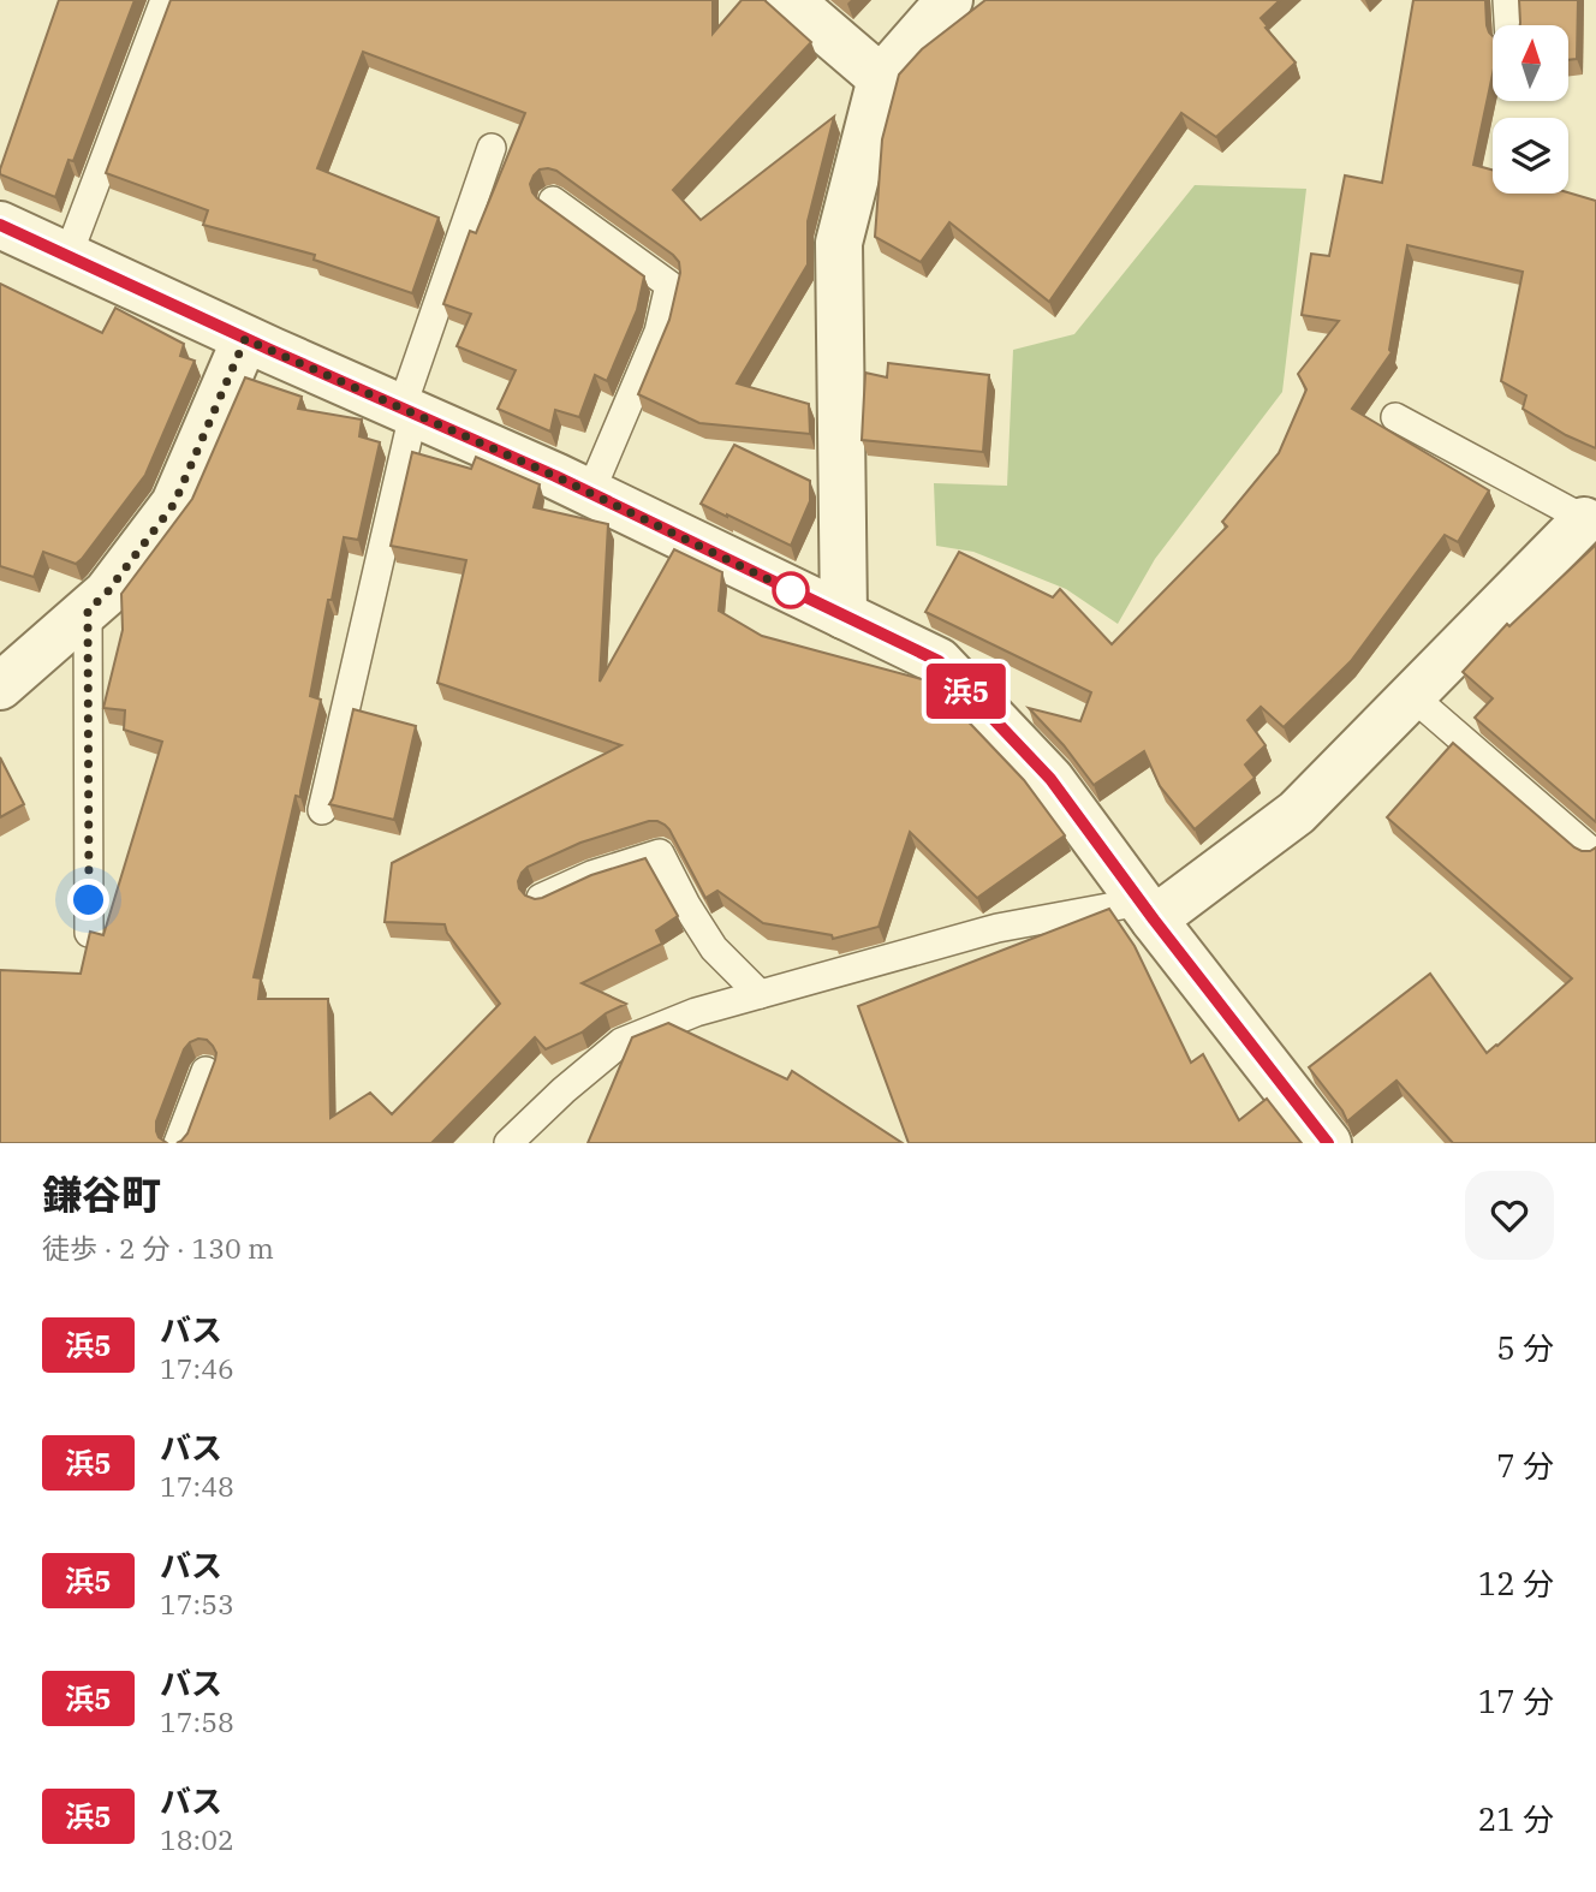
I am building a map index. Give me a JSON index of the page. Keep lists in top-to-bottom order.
{
  "lines": ["bus line 浜5"],
  "north": "top",
  "page": {
    "on_map": "浜5",
    "heading": ["鎌谷町", "徒歩 · 2 分 · 130 m"],
    "list": [
      {
        "mark": "浜5",
        "name": "バス",
        "note": "17:46",
        "value": "5 分"
      },
      {
        "mark": "浜5",
        "name": "バス",
        "note": "17:48",
        "value": "7 分"
      },
      {
        "mark": "浜5",
        "name": "バス",
        "note": "17:53",
        "value": "12 分"
      },
      {
        "mark": "浜5",
        "name": "バス",
        "note": "17:58",
        "value": "17 分"
      },
      {
        "mark": "浜5",
        "name": "バス",
        "note": "18:02",
        "value": "21 分"
      }
    ]
  }
}
